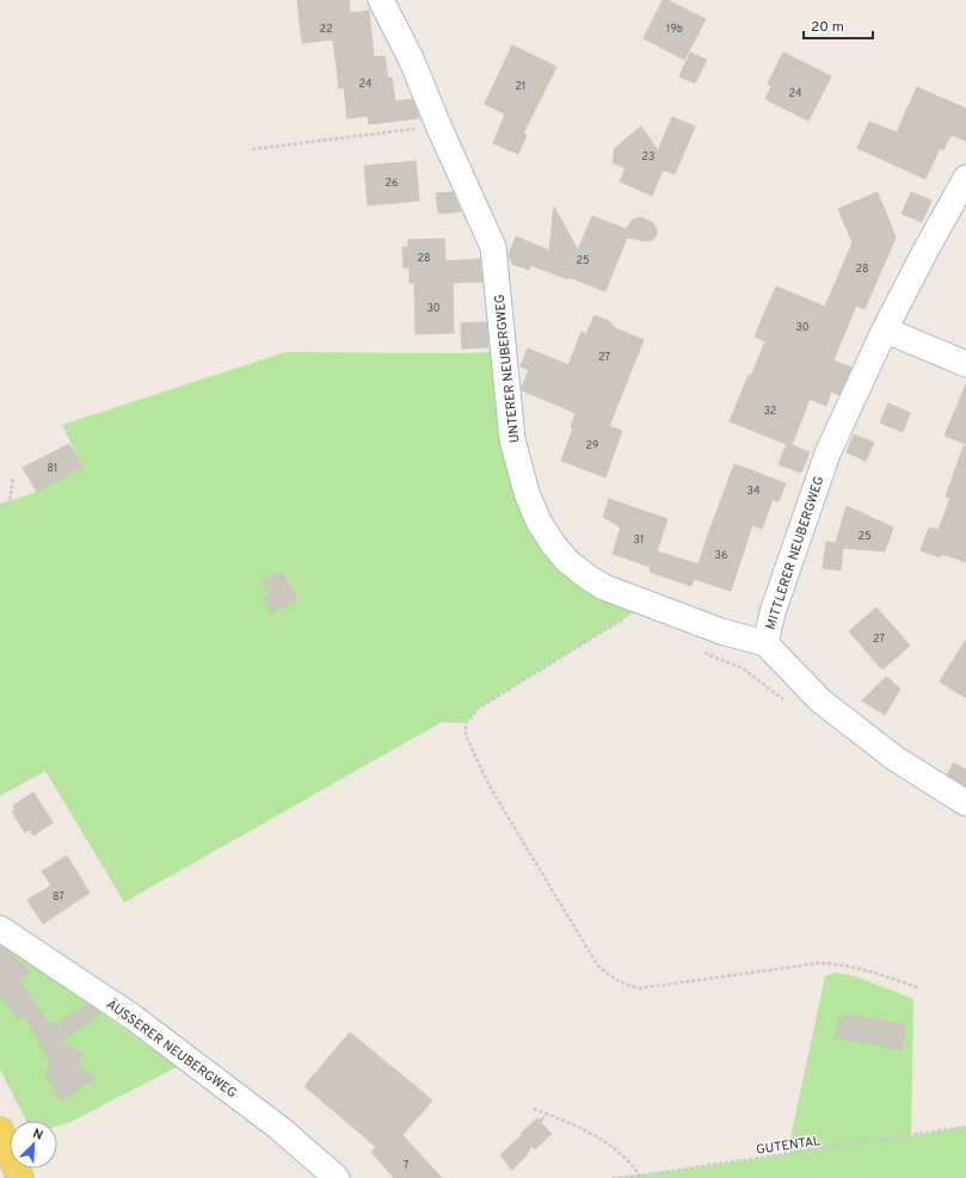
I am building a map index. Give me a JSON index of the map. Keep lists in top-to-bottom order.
{
  "streets": {
    "street": ["UNTERER NEUBERGWEG", "MITTLERER NEUBERGWEG", "ÄUSSERER NEUBERGWEG"],
    "path": ["GUTENTAL"]
  },
  "crossings": [
    ["UNTERER NEUBERGWEG", "MITTLERER NEUBERGWEG"]
  ],
  "house_numbers": [
    "22",
    "19b",
    "24",
    "21",
    "24",
    "23",
    "26",
    "28",
    "25",
    "28",
    "30",
    "30",
    "27",
    "32",
    "29",
    "81",
    "34",
    "25",
    "31",
    "36",
    "27",
    "87",
    "7"
  ],
  "scale_bar": "20 m",
  "north": "top right"
}
